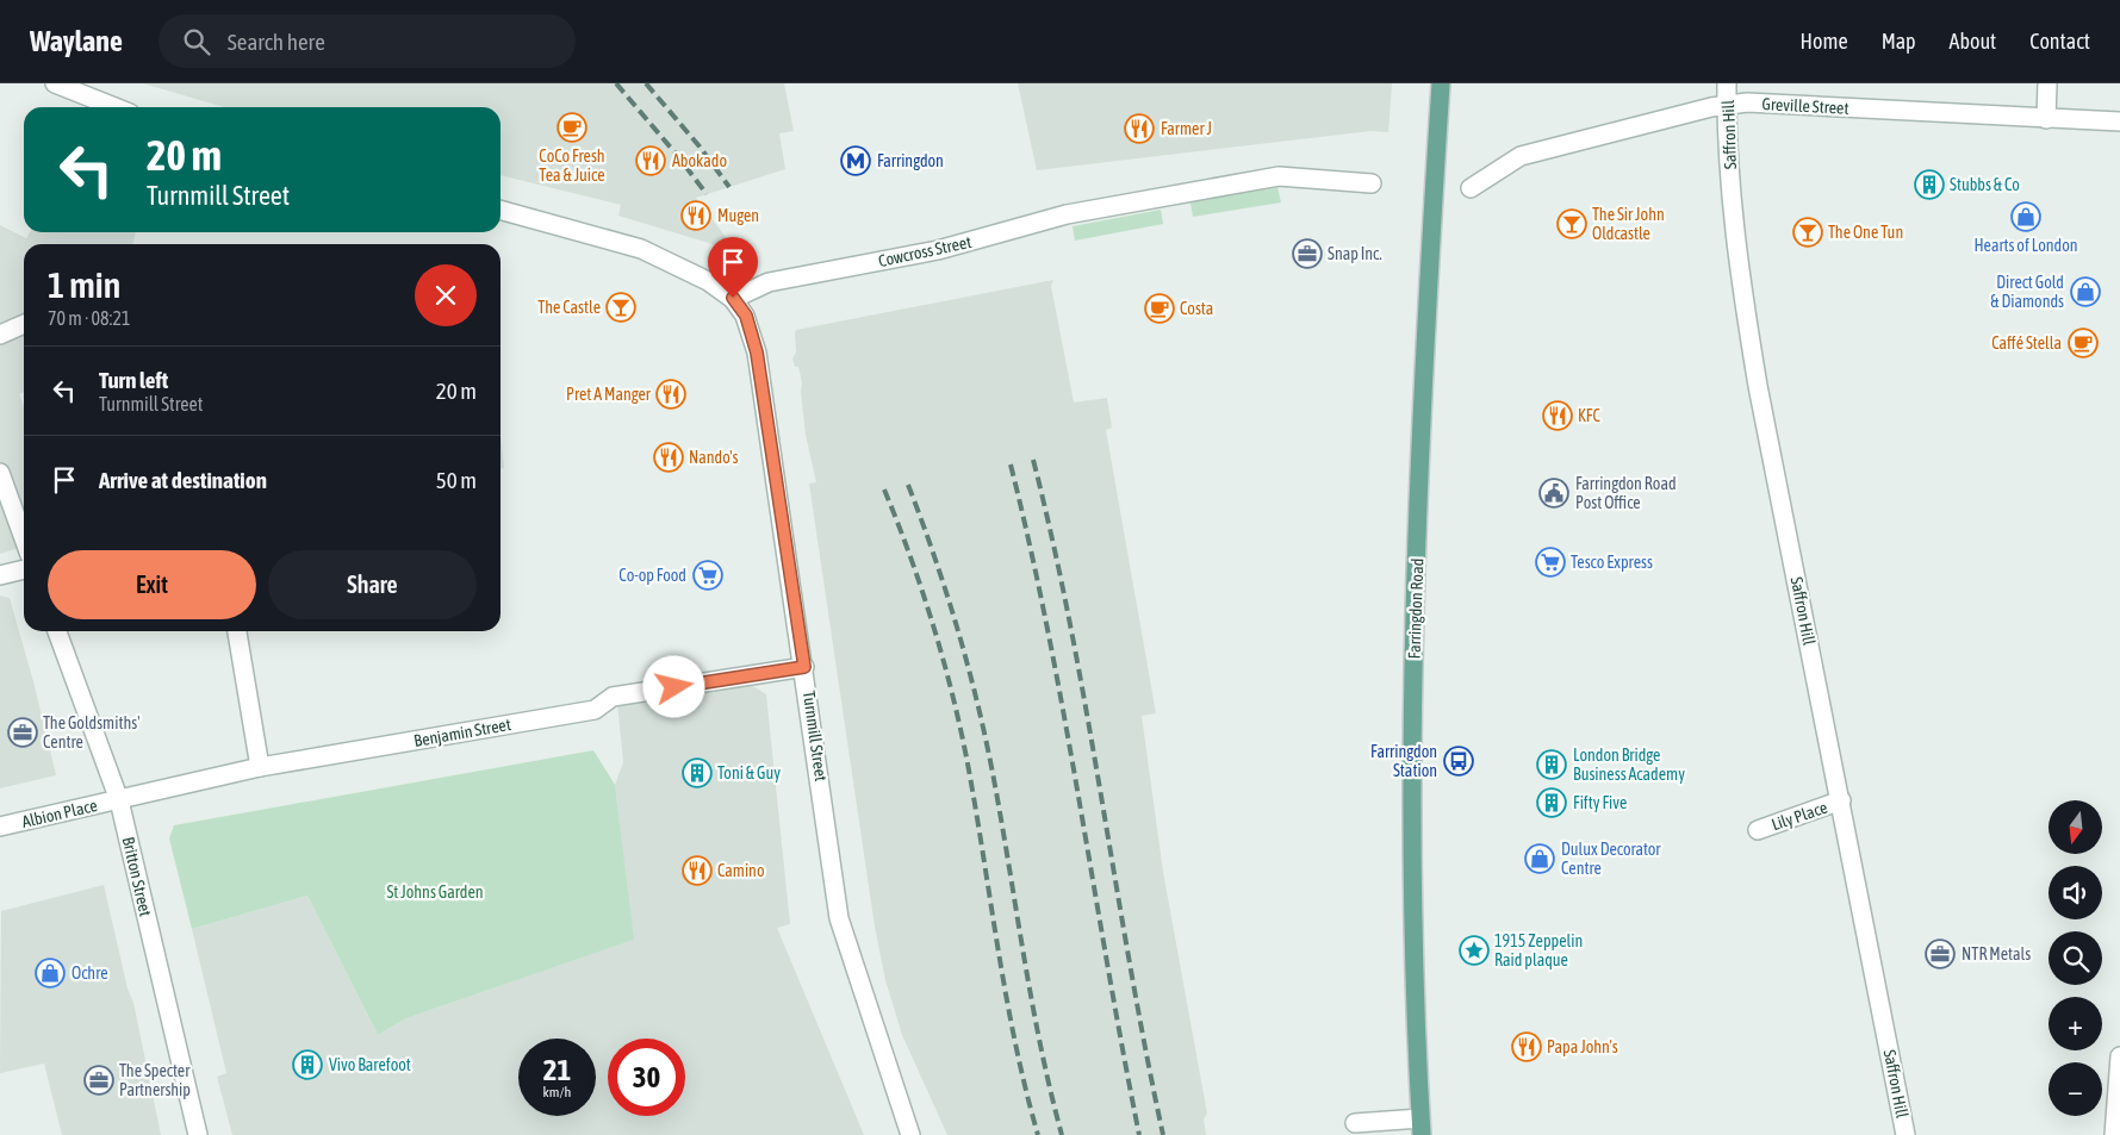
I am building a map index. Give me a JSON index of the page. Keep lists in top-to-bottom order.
{
  "streets": {
    "main road": ["Farringdon Road"],
    "street": [
      "Greville Street",
      "Saffron Hill",
      "Cowcross Street",
      "Benjamin Street",
      "Turnmill Street",
      "Albion Place",
      "Lily Place",
      "Britton Street"
    ]
  },
  "crossings": [
    ["Greville Street", "Saffron Hill"],
    ["Saffron Hill", "Lily Place"],
    ["Cowcross Street", "Turnmill Street"],
    ["Benjamin Street", "Turnmill Street"],
    ["Benjamin Street", "Albion Place"],
    ["Benjamin Street", "Britton Street"],
    ["Albion Place", "Britton Street"]
  ],
  "parks": ["St Johns Garden"],
  "places": {
    "cafe": ["CoCo Fresh Tea & Juice", "Costa", "Caffé Stella"],
    "restaurant": [
      "Farmer J",
      "Abokado",
      "Mugen",
      "Pret A Manger",
      "KFC",
      "Nando's",
      "Camino",
      "Papa John's"
    ],
    "metro station": ["Farringdon"],
    "building": [
      "Stubbs & Co",
      "London Bridge Business Academy",
      "Toni & Guy",
      "Fifty Five",
      "Vivo Barefoot"
    ],
    "shop": [
      "Hearts of London",
      "Direct Gold & Diamonds",
      "Dulux Decorator Centre",
      "Ochre"
    ],
    "bar": ["The Sir John Oldcastle", "The One Tun", "The Castle"],
    "office": [
      "Snap Inc.",
      "The Goldsmiths' Centre",
      "NTR Metals",
      "The Specter Partnership"
    ],
    "public building": ["Farringdon Road Post Office"],
    "supermarket": ["Tesco Express", "Co-op Food"],
    "bus stop": ["Farringdon Station"],
    "place": ["1915 Zeppelin Raid plaque"]
  },
  "north": "bottom",
  "page": {
    "header": "Waylane",
    "search": "Search here",
    "nav": [
      "Home",
      "Map",
      "About",
      "Contact"
    ],
    "turn": ["20 m", "Turnmill Street"],
    "heading": ["1 min", "70 m · 08:21"],
    "list": [
      {
        "name": "Turn left",
        "note": "Turnmill Street",
        "value": "20 m"
      },
      {
        "name": "Arrive at destination",
        "value": "50 m"
      }
    ],
    "buttons": ["Exit", "Share"],
    "map_buttons": ["+", "−"],
    "speed": "21 km/h",
    "limit": "30"
  }
}
